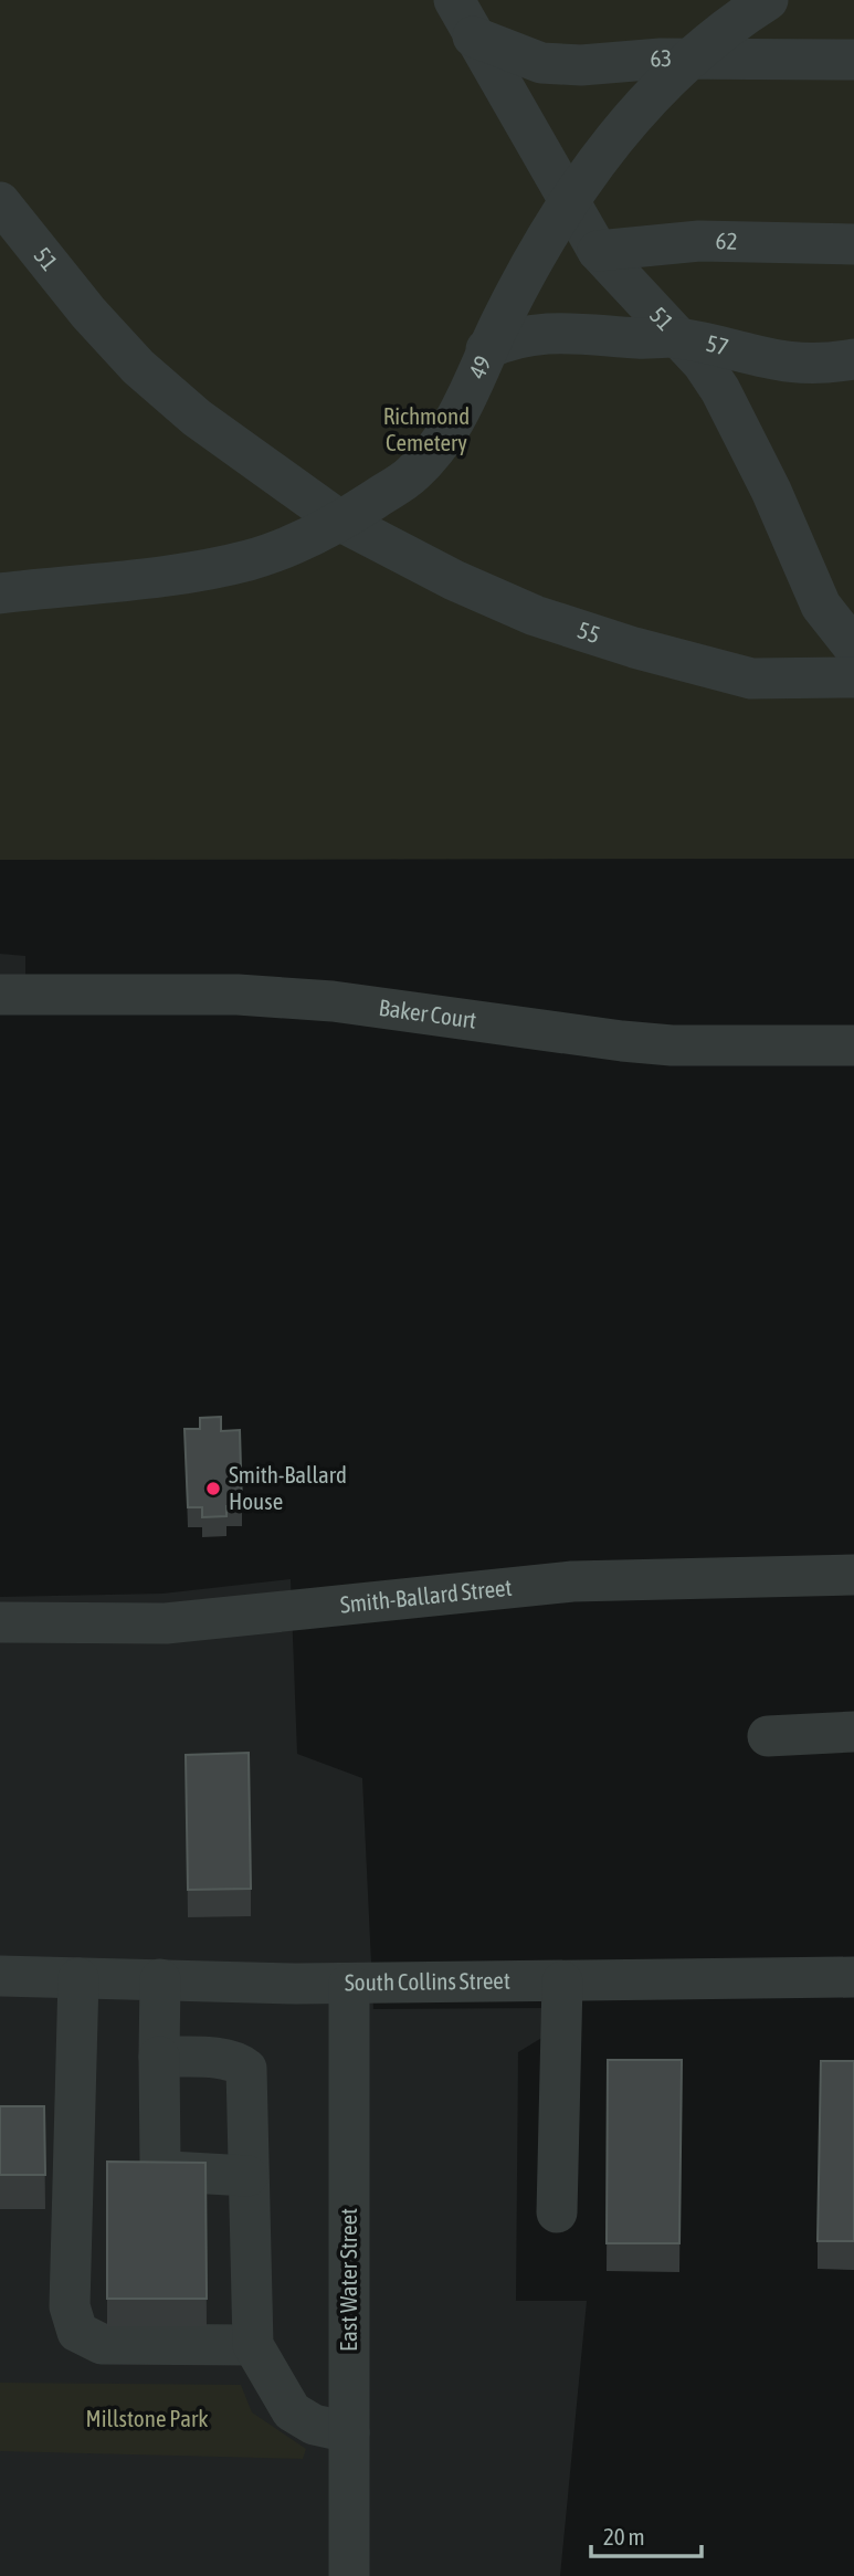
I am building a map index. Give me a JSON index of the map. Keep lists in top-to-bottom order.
{
  "streets": {
    "street": [
      "63",
      "62",
      "51",
      "57",
      "49",
      "55",
      "Baker Court",
      "Smith-Ballard Street",
      "South Collins Street",
      "East Water Street"
    ]
  },
  "crossings": [
    ["63", "51"],
    ["63", "49"],
    ["62", "51"],
    ["51", "57"],
    ["51", "49"],
    ["51", "55"],
    ["57", "49"],
    ["49", "55"],
    ["South Collins Street", "East Water Street"]
  ],
  "parks": ["Richmond Cemetery", "Millstone Park"],
  "places": ["Smith-Ballard House"],
  "scale_bar": "20 m"
}
